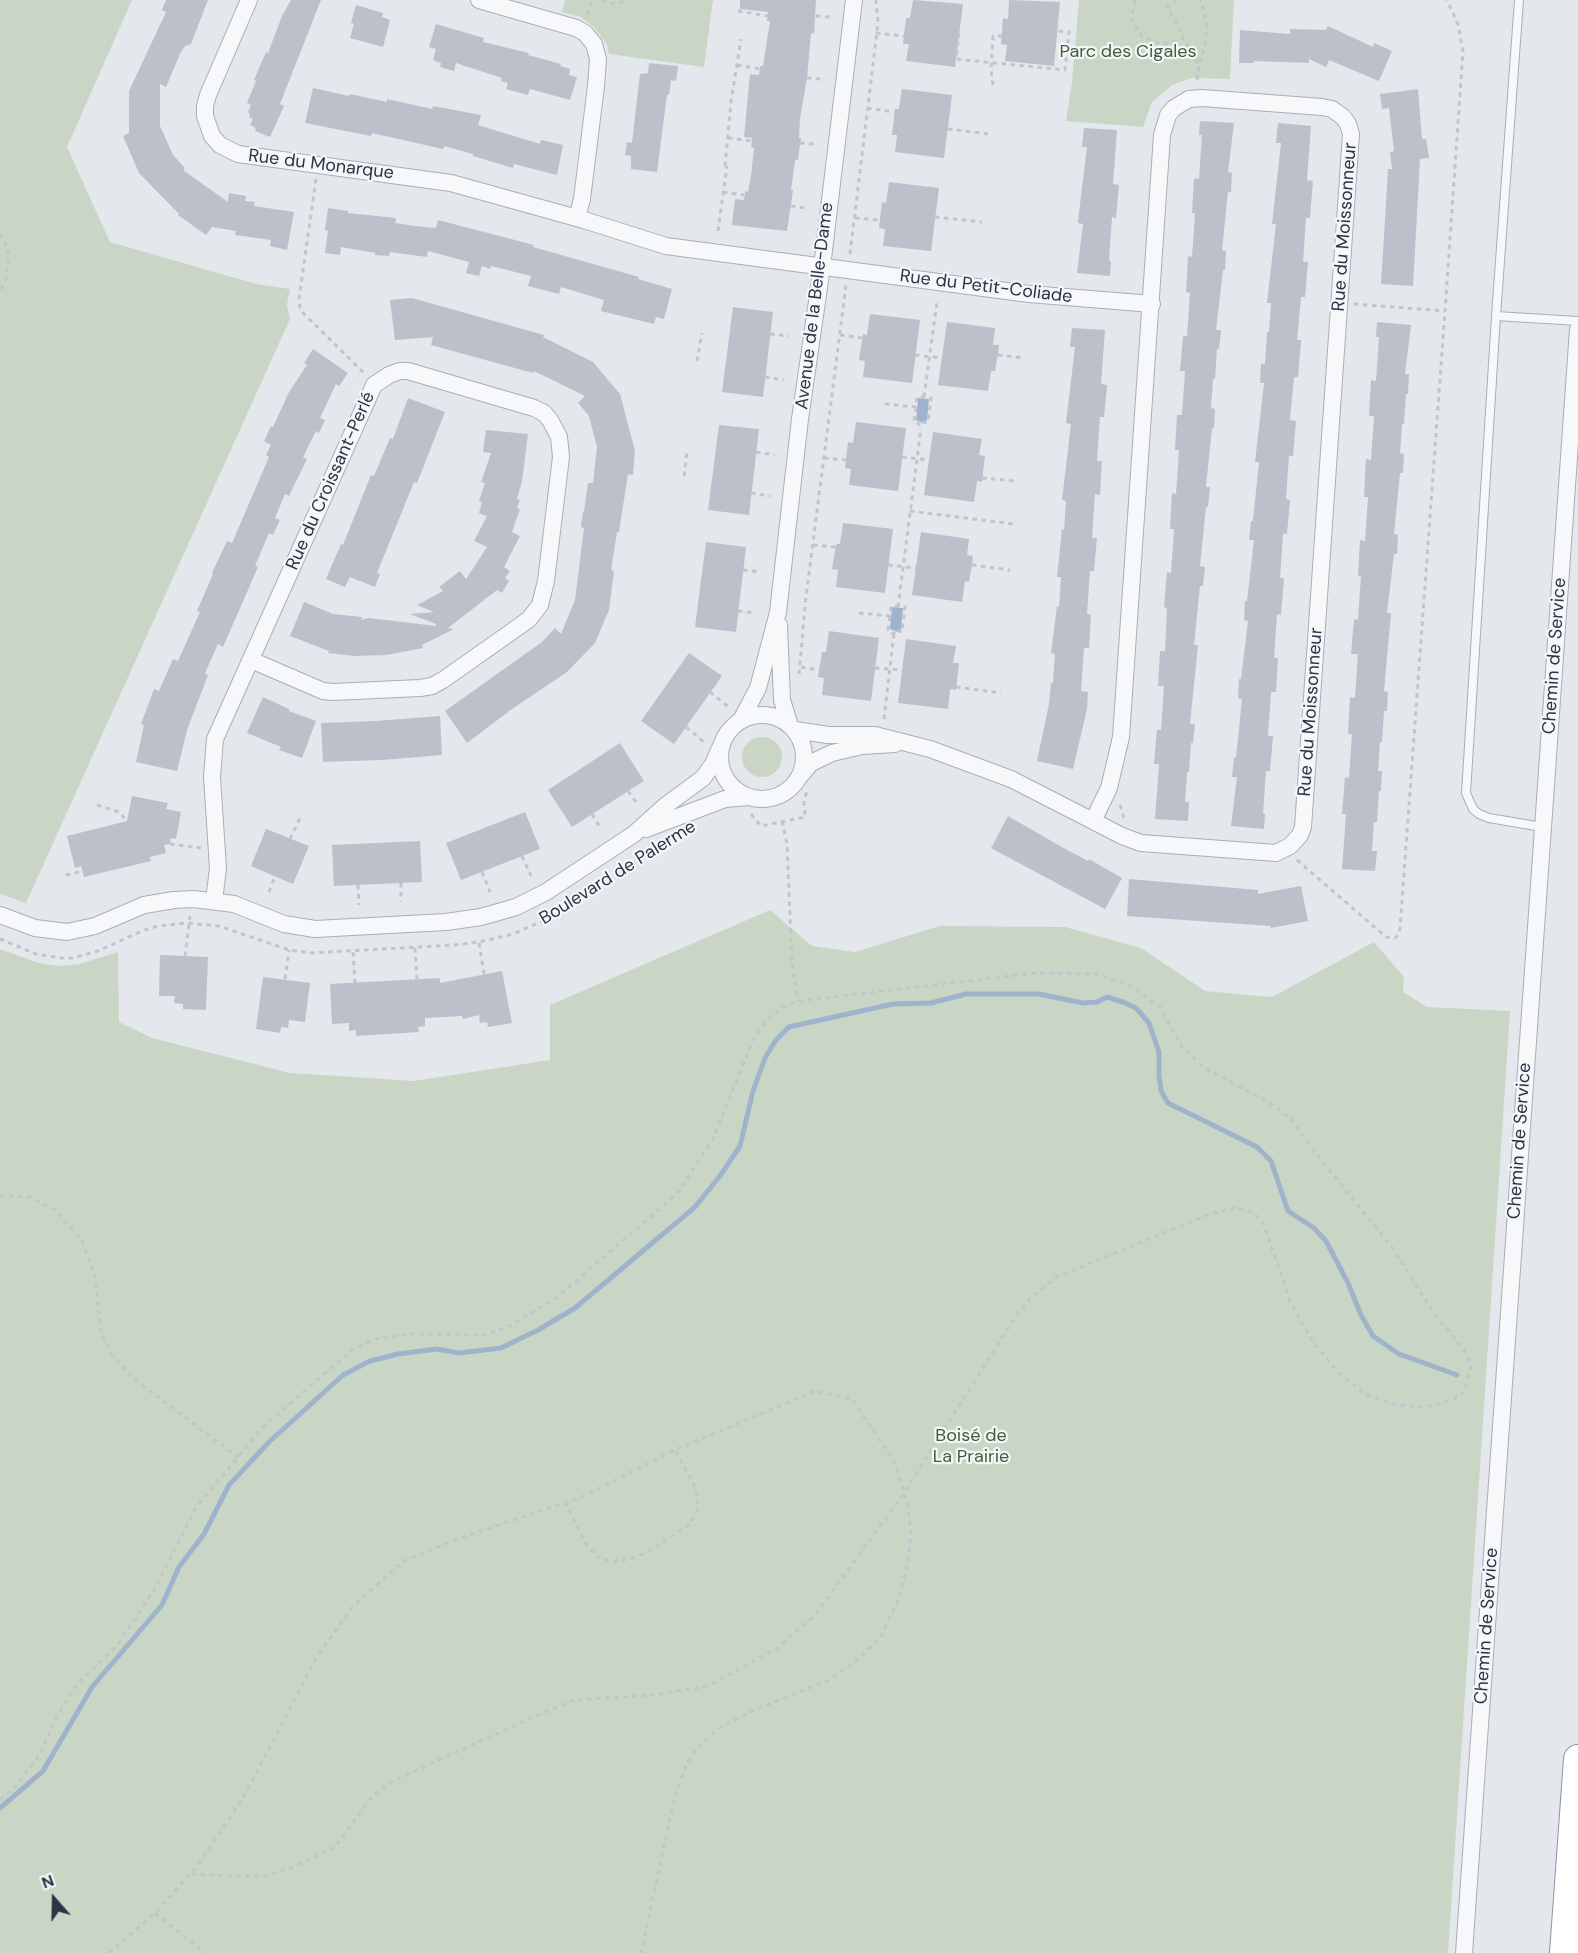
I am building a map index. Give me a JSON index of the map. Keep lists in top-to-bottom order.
{
  "streets": {
    "street": [
      "Rue du Monarque",
      "Rue du Moissonneur",
      "Rue du Petit-Coliade",
      "Avenue de la Belle-Dame",
      "Rue du Croissant-Perlé",
      "Chemin de Service",
      "Boulevard de Palerme"
    ]
  },
  "crossings": [
    ["Rue du Monarque", "Rue du Petit-Coliade"],
    ["Rue du Monarque", "Avenue de la Belle-Dame"],
    ["Rue du Moissonneur", "Rue du Petit-Coliade"],
    ["Rue du Moissonneur", "Avenue de la Belle-Dame"],
    ["Rue du Moissonneur", "Boulevard de Palerme"],
    ["Rue du Petit-Coliade", "Avenue de la Belle-Dame"],
    ["Avenue de la Belle-Dame", "Boulevard de Palerme"],
    ["Rue du Croissant-Perlé", "Boulevard de Palerme"]
  ],
  "parks": ["Parc des Cigales", "Boisé de La Prairie"],
  "north": "top"
}
